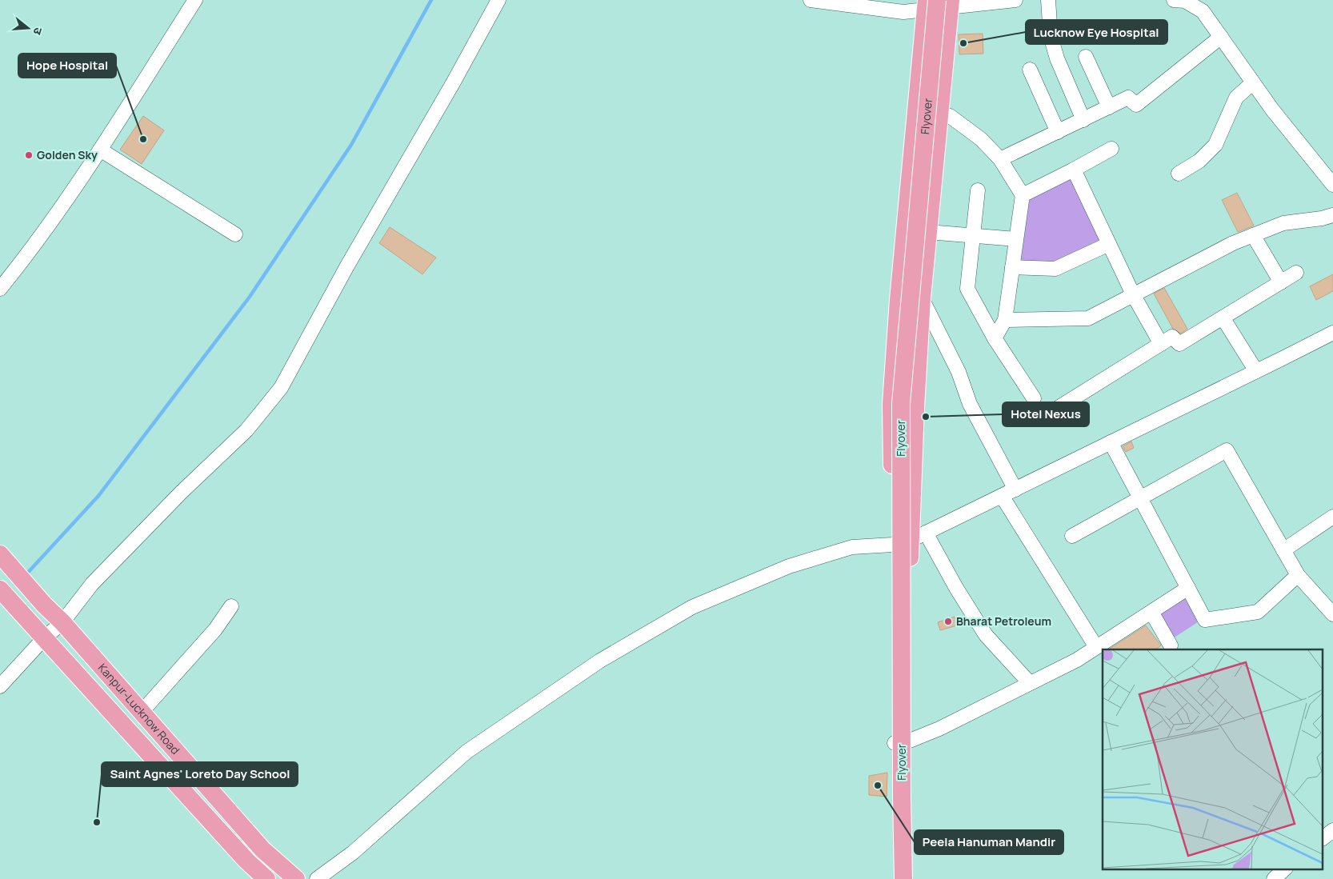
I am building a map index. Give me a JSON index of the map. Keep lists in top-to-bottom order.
{
  "streets": {
    "main road": ["Flyover", "Kanpur-Lucknow Road"]
  },
  "places": [
    "Lucknow Eye Hospital",
    "Hope Hospital",
    "Golden Sky",
    "Hotel Nexus",
    "Bharat Petroleum",
    "Peela Hanuman Mandir",
    "Saint Agnes' Loreto Day School"
  ],
  "north": "right"
}
